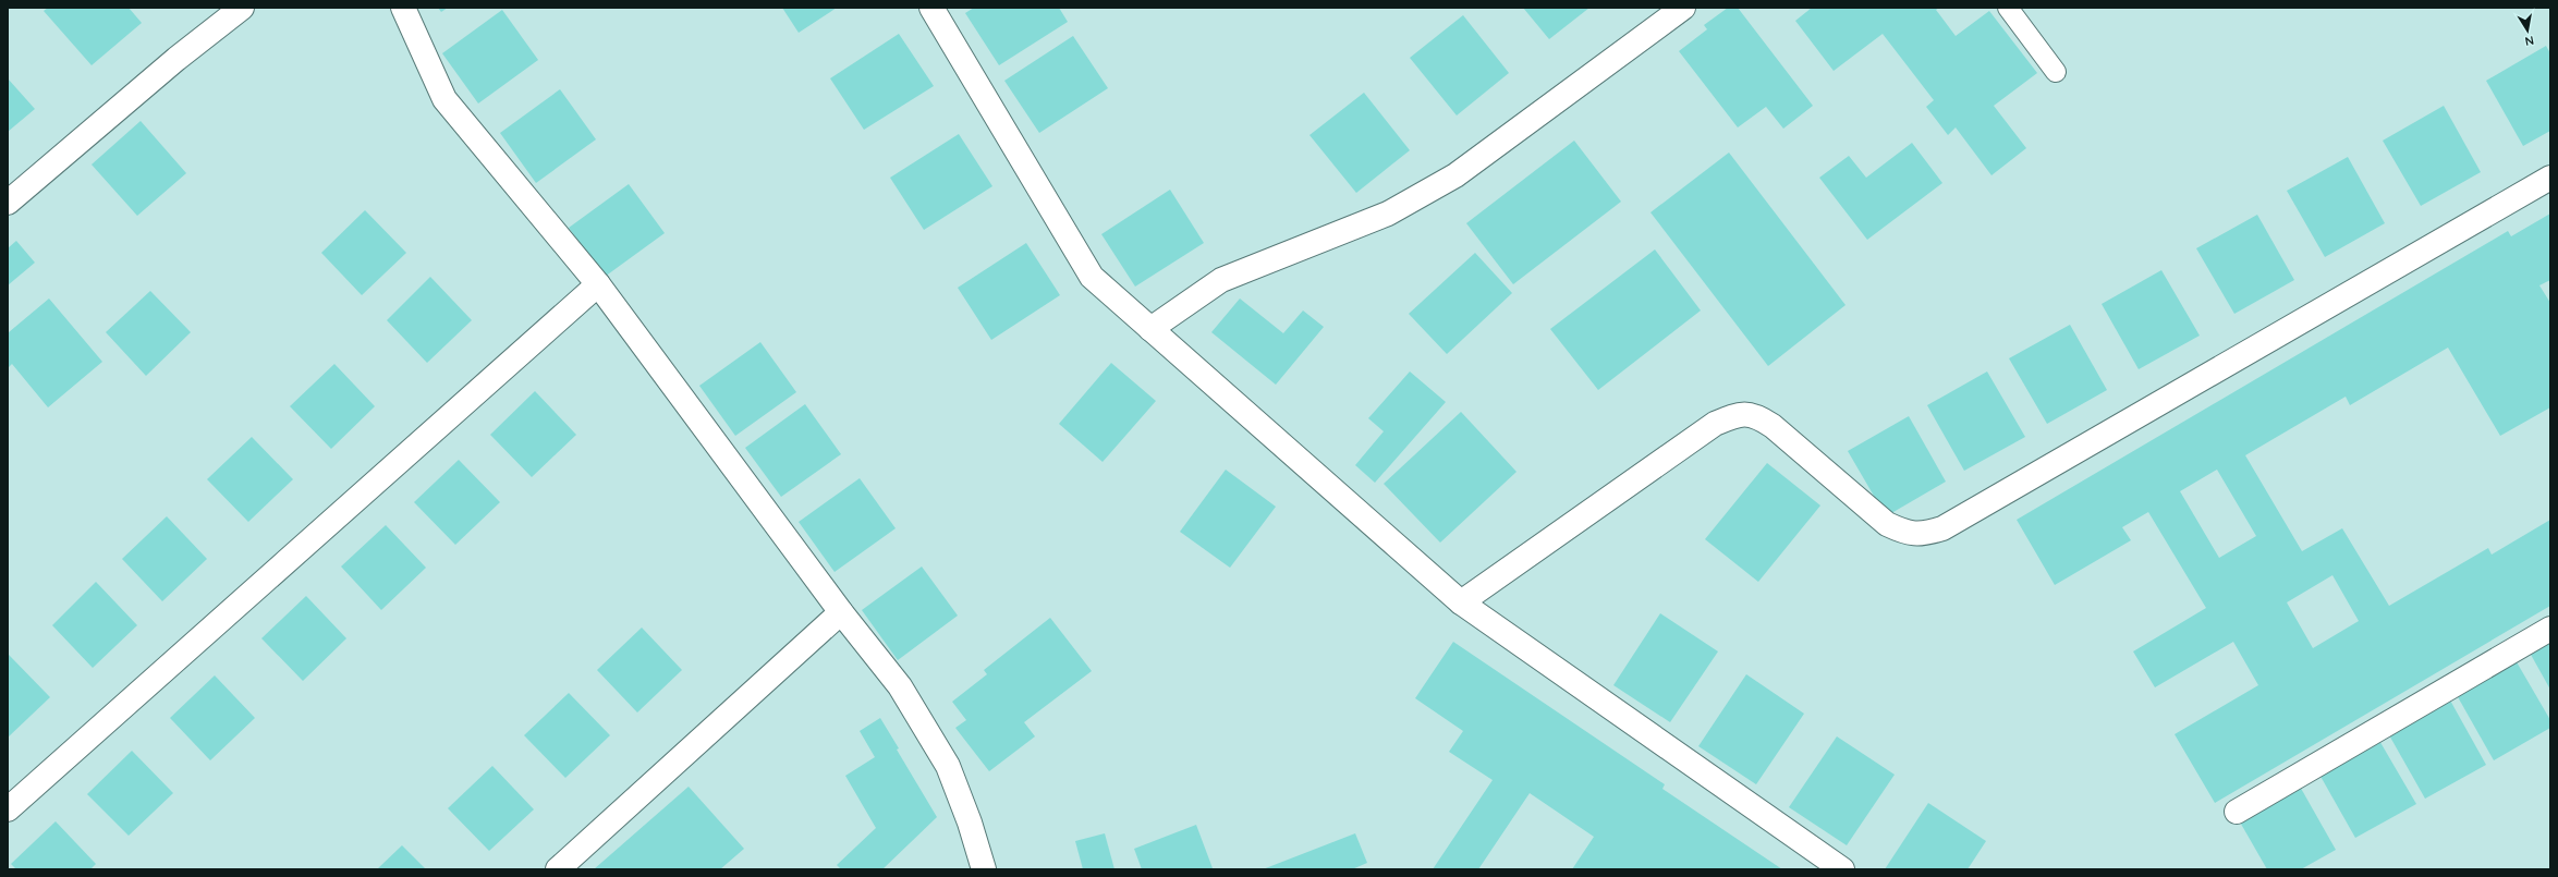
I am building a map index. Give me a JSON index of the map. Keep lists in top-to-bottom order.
{
  "north": "bottom"
}
